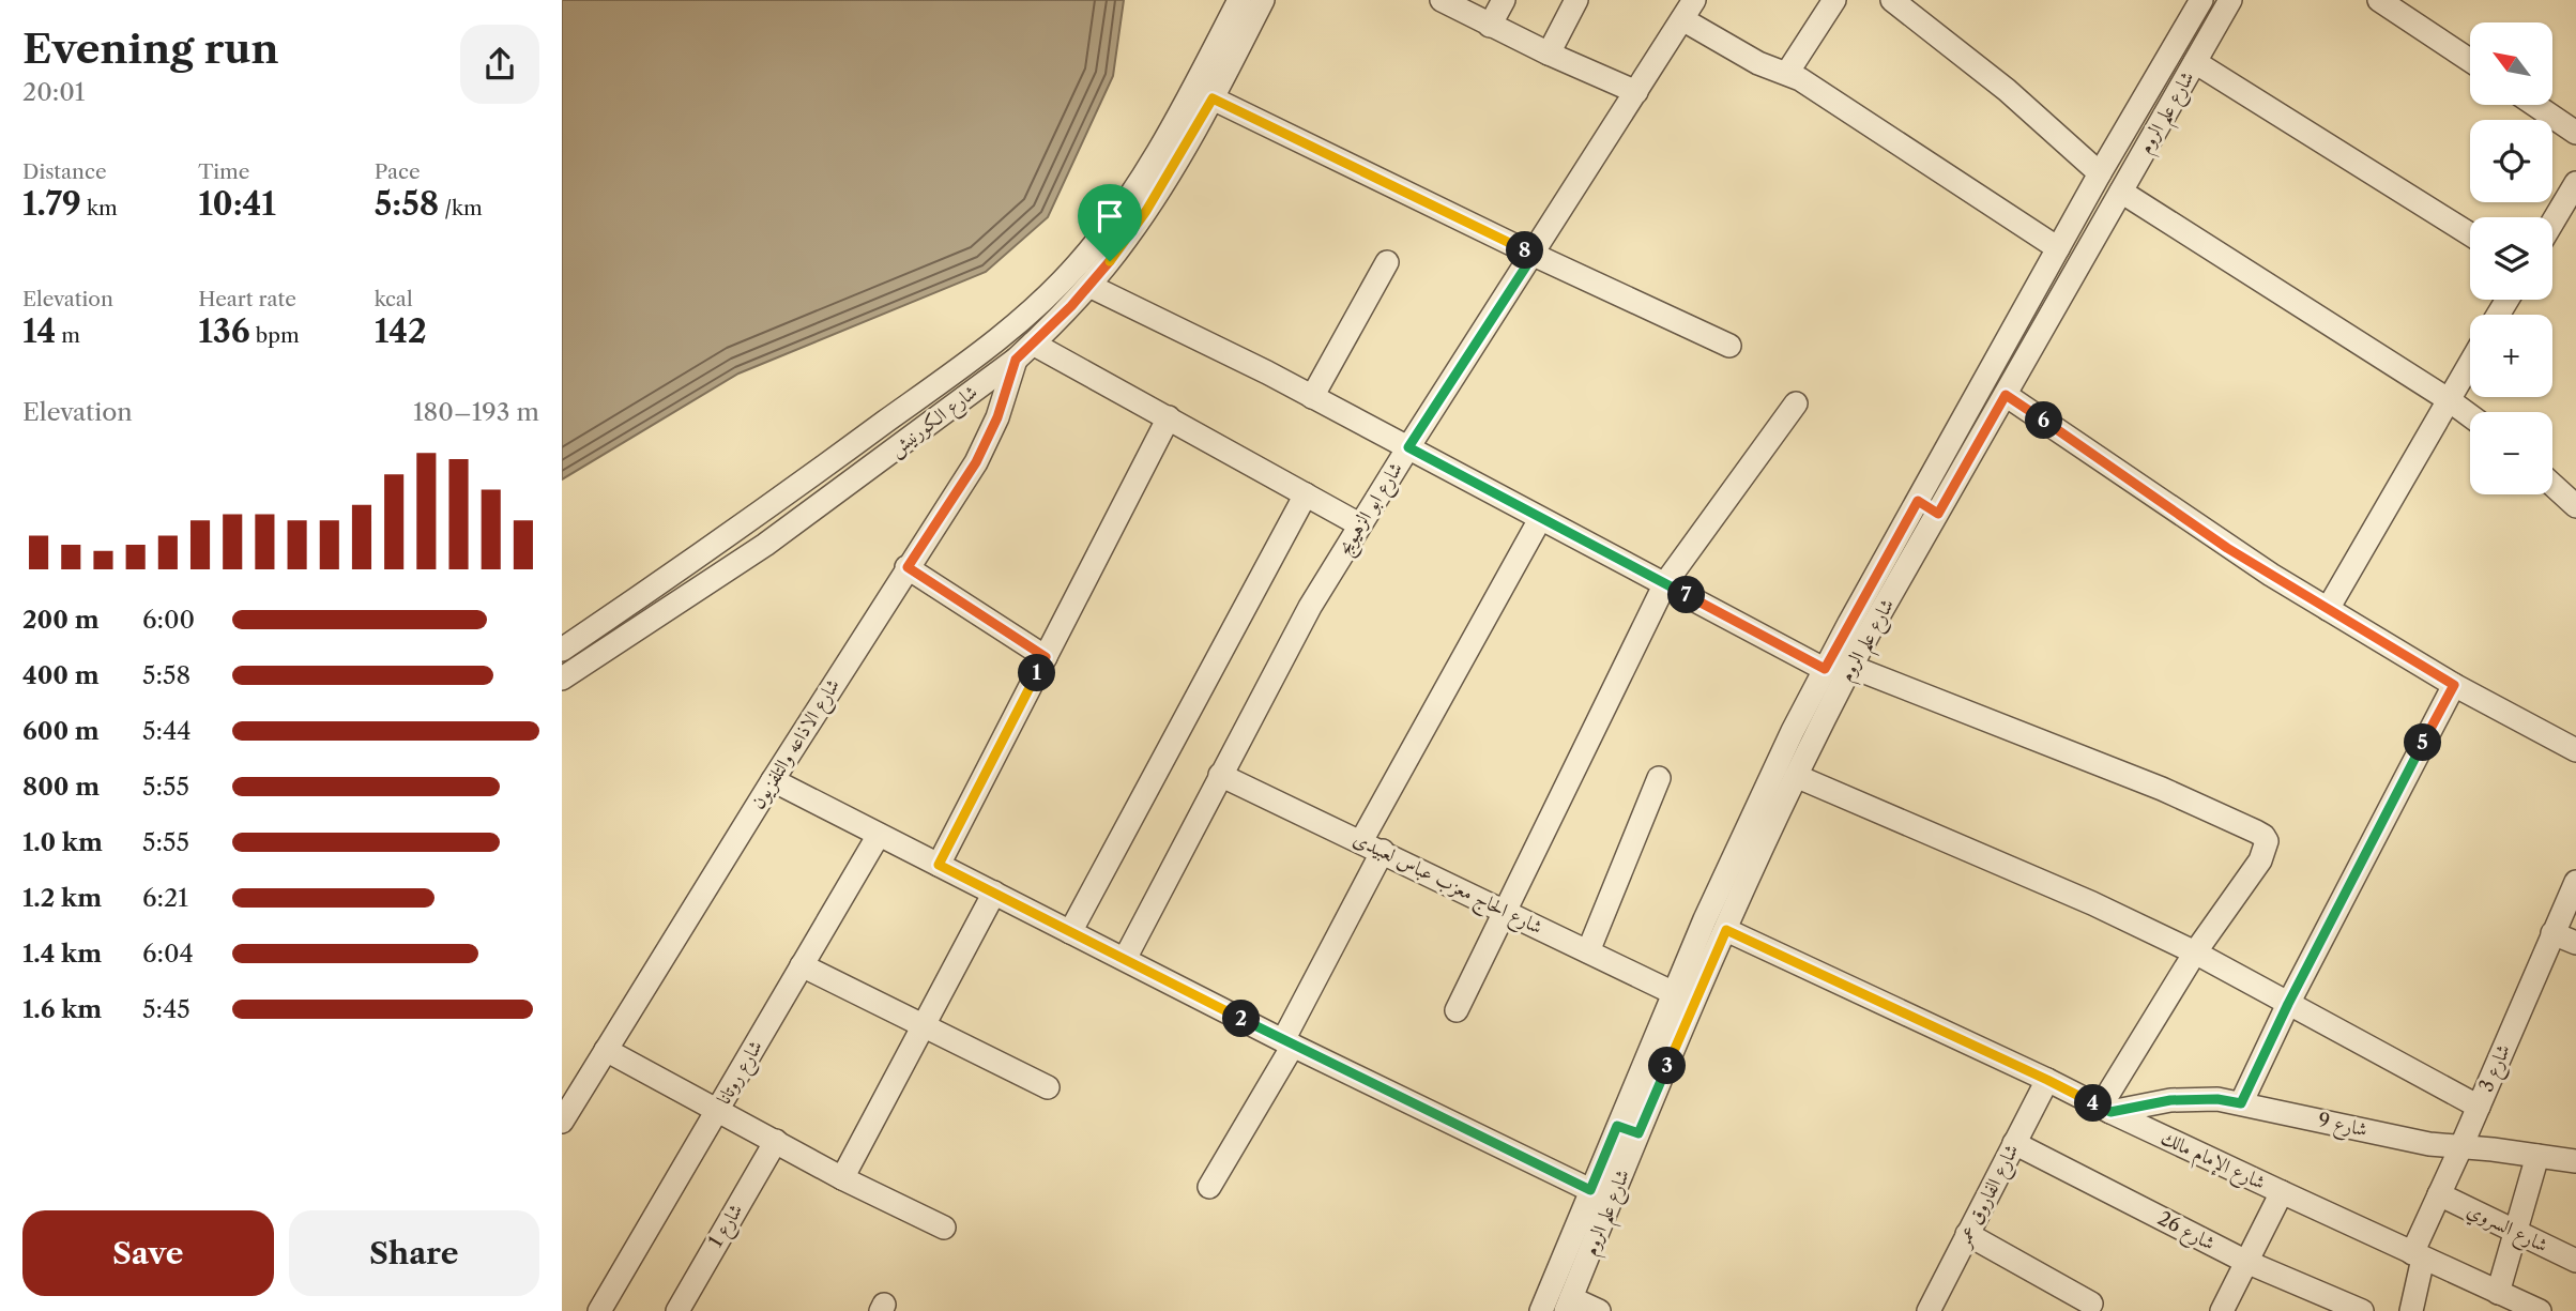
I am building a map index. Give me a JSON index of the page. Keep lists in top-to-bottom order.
{
  "streets": {
    "street": [
      "شارع علم الروم",
      "شارع الكورنيش",
      "شارع ابو الزهيويج",
      "شارع الاذاعه والتلفزيون",
      "شارع الحاج معزب عباس لعبيدى",
      "شارع 3",
      "شارع روتانا",
      "شارع 9",
      "شارع الإمام مالك",
      "شارع الفاروق عمر",
      "شارع 1",
      "شارع السروي",
      "شارع 26"
    ]
  },
  "crossings": [
    ["شارع علم الروم", "شارع الحاج معزب عباس لعبيدى"],
    ["شارع علم الروم", "شارع الإمام مالك"],
    ["شارع الكورنيش", "شارع الاذاعه والتلفزيون"],
    ["شارع ابو الزهيويج", "شارع الحاج معزب عباس لعبيدى"],
    ["شارع 3", "شارع 9"],
    ["شارع 3", "شارع الإمام مالك"],
    ["شارع 3", "شارع السروي"],
    ["شارع 9", "شارع الإمام مالك"],
    ["شارع الإمام مالك", "شارع الفاروق عمر"],
    ["شارع الفاروق عمر", "شارع 26"]
  ],
  "north": "top left",
  "page": {
    "heading": ["Evening run", "20:01"],
    "map_buttons": ["+", "−"],
    "stats": [
      ["Distance", "1.79 km"],
      ["Time", "10:41"],
      ["Pace", "5:58 /km"],
      ["Elevation", "14 m"],
      ["Heart rate", "136 bpm"],
      ["kcal", "142"]
    ],
    "pins": [
      "8",
      "6",
      "7",
      "1",
      "5",
      "2",
      "3",
      "4"
    ],
    "chart": ["Elevation", "180–193 m"],
    "list": [
      {
        "name": "200 m",
        "note": "6:00"
      },
      {
        "name": "400 m",
        "note": "5:58"
      },
      {
        "name": "600 m",
        "note": "5:44"
      },
      {
        "name": "800 m",
        "note": "5:55"
      },
      {
        "name": "1.0 km",
        "note": "5:55"
      },
      {
        "name": "1.2 km",
        "note": "6:21"
      },
      {
        "name": "1.4 km",
        "note": "6:04"
      },
      {
        "name": "1.6 km",
        "note": "5:45"
      }
    ],
    "buttons": ["Save", "Share"]
  }
}
